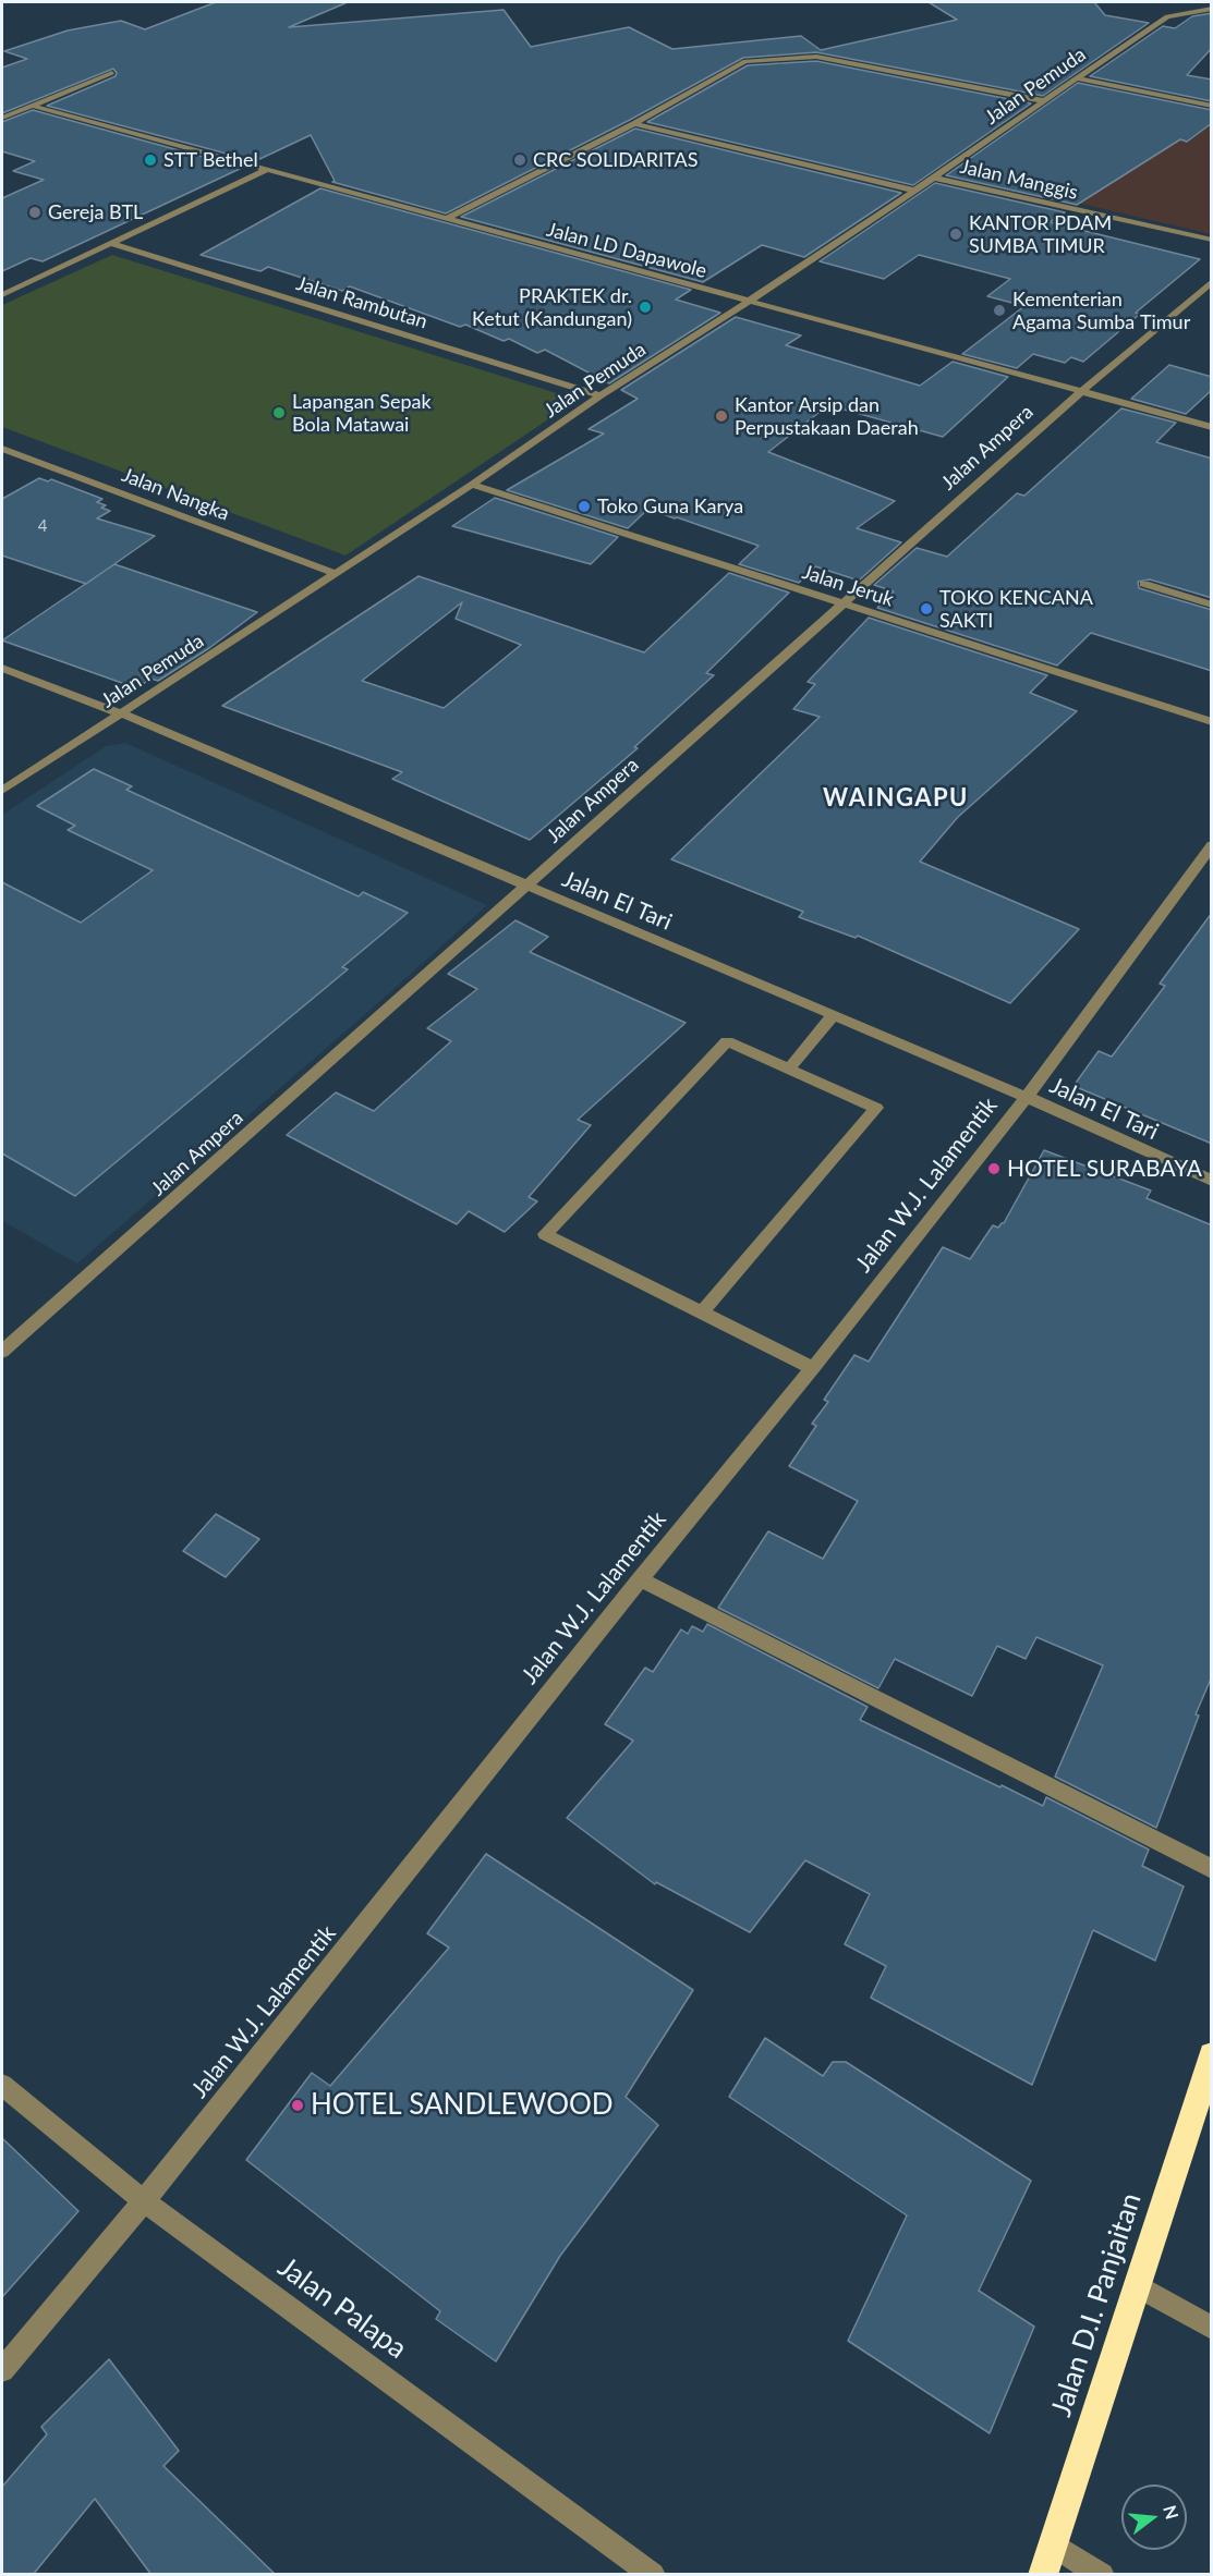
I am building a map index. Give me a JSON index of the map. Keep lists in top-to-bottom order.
{
  "streets": {
    "highway": ["Jalan D.I. Panjaitan"],
    "street": [
      "Jalan Pemuda",
      "Jalan Manggis",
      "Jalan LD Dapawole",
      "Jalan Rambutan",
      "Jalan Ampera",
      "Jalan Nangka",
      "Jalan Jeruk",
      "Jalan El Tari",
      "Jalan W.J. Lalamentik",
      "Jalan Palapa"
    ]
  },
  "crossings": [
    ["Jalan Pemuda", "Jalan Manggis"],
    ["Jalan Pemuda", "Jalan LD Dapawole"],
    ["Jalan Pemuda", "Jalan Rambutan"],
    ["Jalan Pemuda", "Jalan Nangka"],
    ["Jalan Pemuda", "Jalan Jeruk"],
    ["Jalan Pemuda", "Jalan El Tari"],
    ["Jalan LD Dapawole", "Jalan Ampera"],
    ["Jalan Ampera", "Jalan Jeruk"],
    ["Jalan Ampera", "Jalan El Tari"],
    ["Jalan El Tari", "Jalan W.J. Lalamentik"],
    ["Jalan W.J. Lalamentik", "Jalan Palapa"]
  ],
  "districts": ["WAINGAPU"],
  "places": [
    "STT Bethel",
    "CRC SOLIDARITAS",
    "Gereja BTL",
    "KANTOR PDAM SUMBA TIMUR",
    "PRAKTEK dr. Ketut (Kandungan)",
    "Kementerian Agama Sumba Timur",
    "Lapangan Sepak Bola Matawai",
    "Kantor Arsip dan Perpustakaan Daerah",
    "Toko Guna Karya",
    "TOKO KENCANA SAKTI",
    "HOTEL SURABAYA",
    "HOTEL SANDLEWOOD"
  ],
  "house_numbers": ["4"],
  "north": "right"
}
